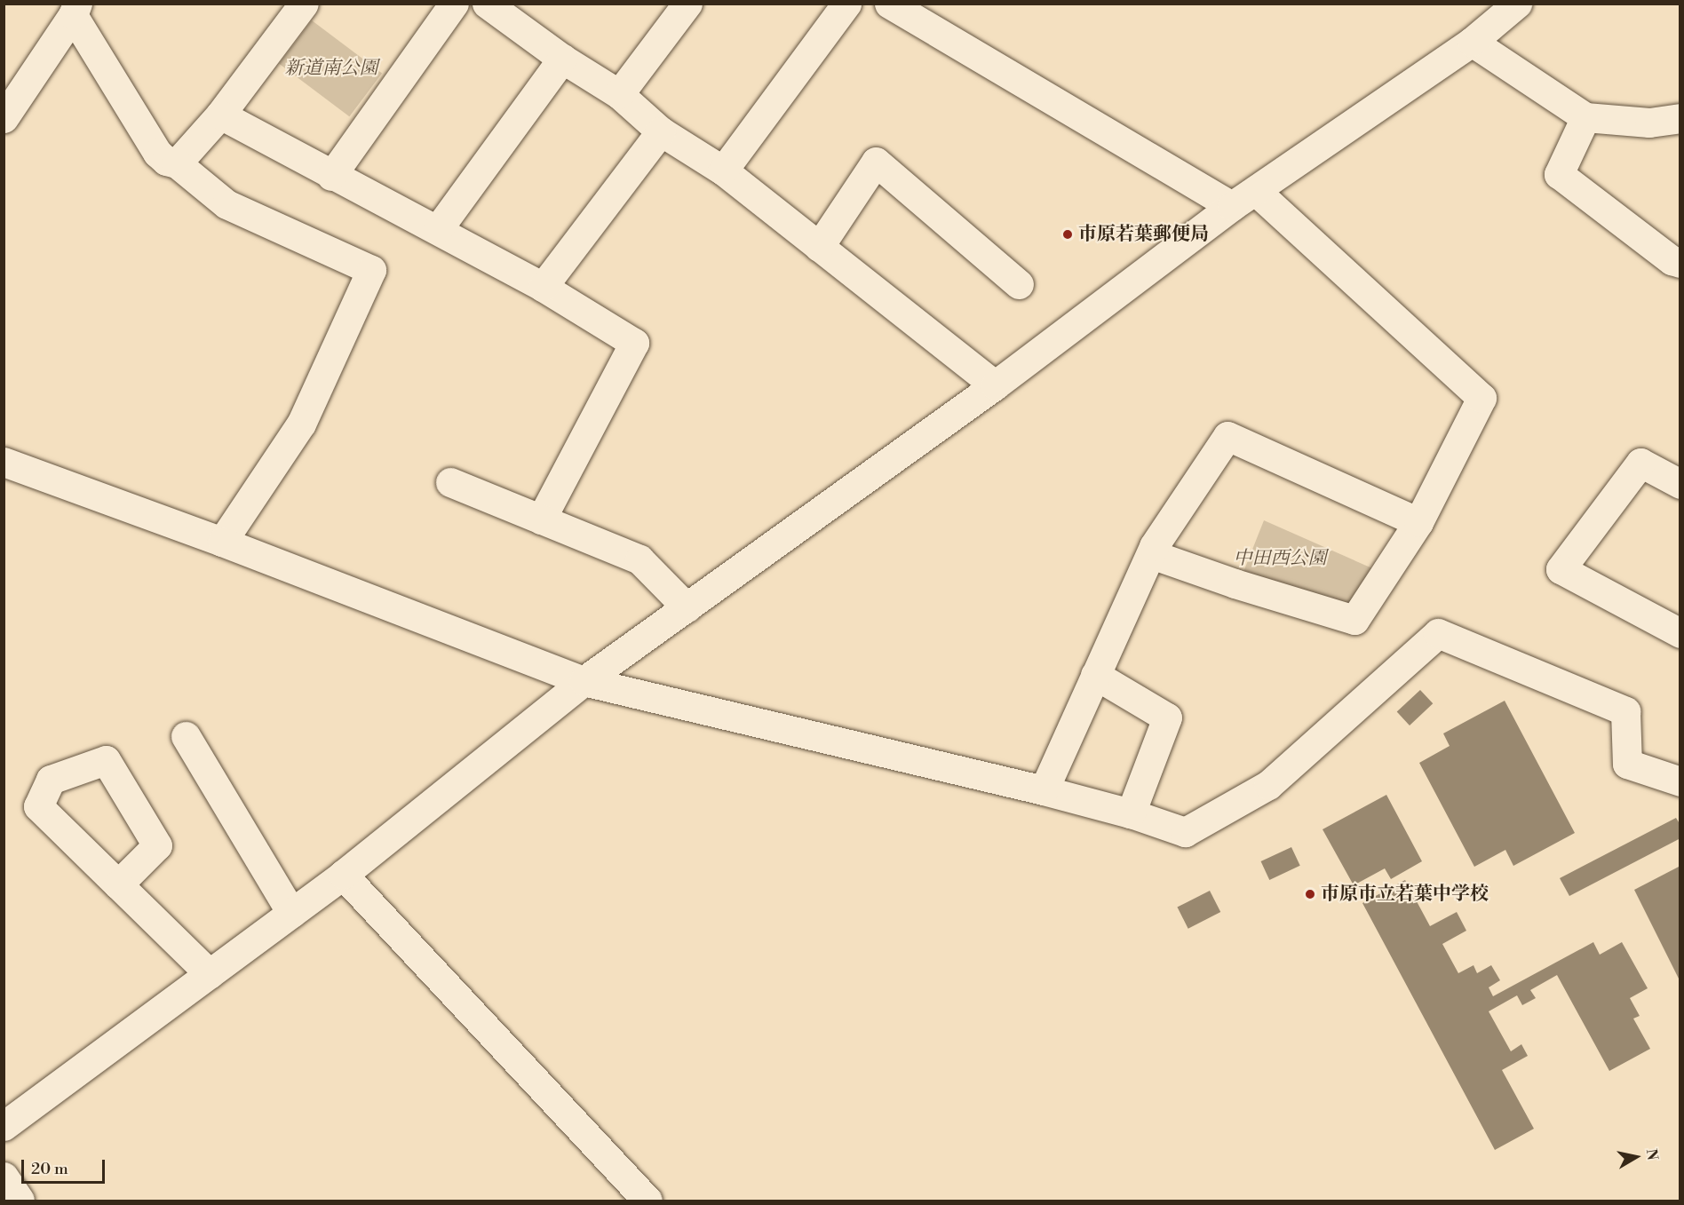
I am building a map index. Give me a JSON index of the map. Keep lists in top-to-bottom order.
{
  "parks": ["新道南公園", "中田西公園"],
  "places": ["市原若葉郵便局", "市原市立若葉中学校"],
  "scale_bar": "20 m",
  "north": "right"
}
